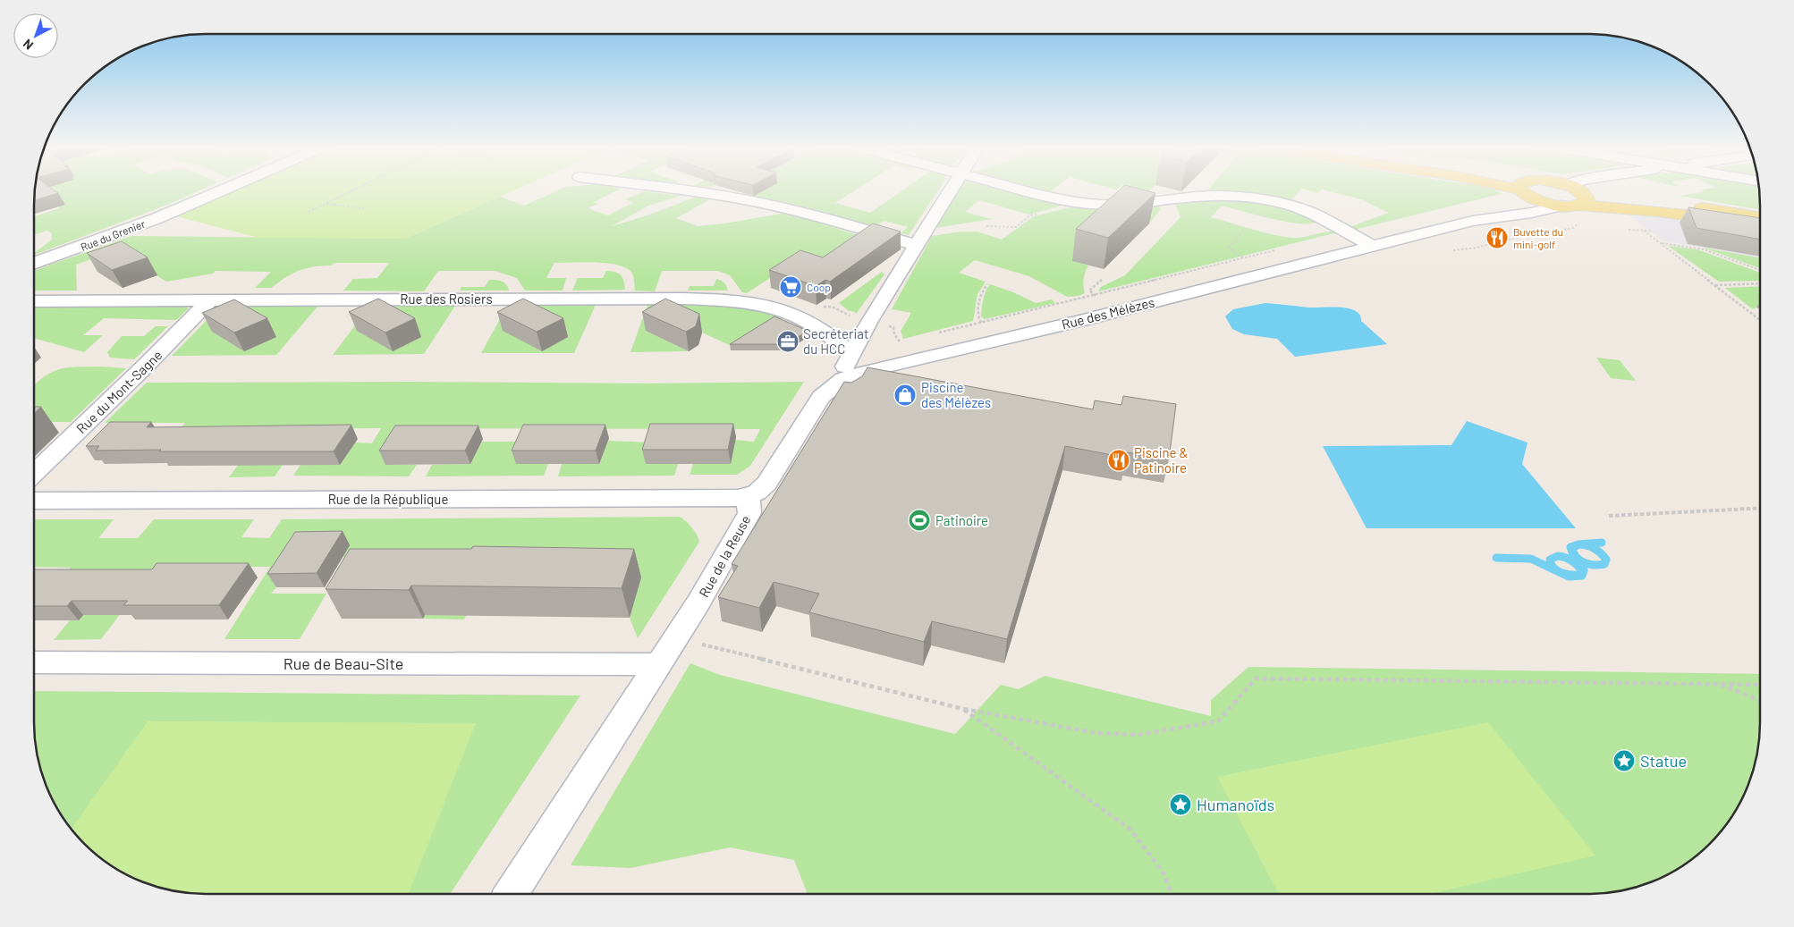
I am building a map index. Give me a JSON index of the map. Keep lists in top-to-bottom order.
{
  "streets": {
    "street": [
      "Rue du Grenier",
      "Rue des Rosiers",
      "Rue des Mélèzes",
      "Rue du Mont-Sagne",
      "Rue de la République",
      "Rue de la Reuse",
      "Rue de Beau-Site"
    ]
  },
  "crossings": [
    ["Rue des Rosiers", "Rue du Mont-Sagne"],
    ["Rue des Mélèzes", "Rue de la Reuse"],
    ["Rue de la République", "Rue de la Reuse"],
    ["Rue de la Reuse", "Rue de Beau-Site"]
  ],
  "places": {
    "restaurant": ["Buvette du mini-golf", "Piscine & Patinoire"],
    "supermarket": ["Coop"],
    "office": ["Secréteriat du HCC"],
    "shop": ["Piscine des Mélèzes"],
    "sports": ["Patinoire"],
    "place": ["Statue", "Humanoïds"]
  },
  "north": "bottom left"
}
